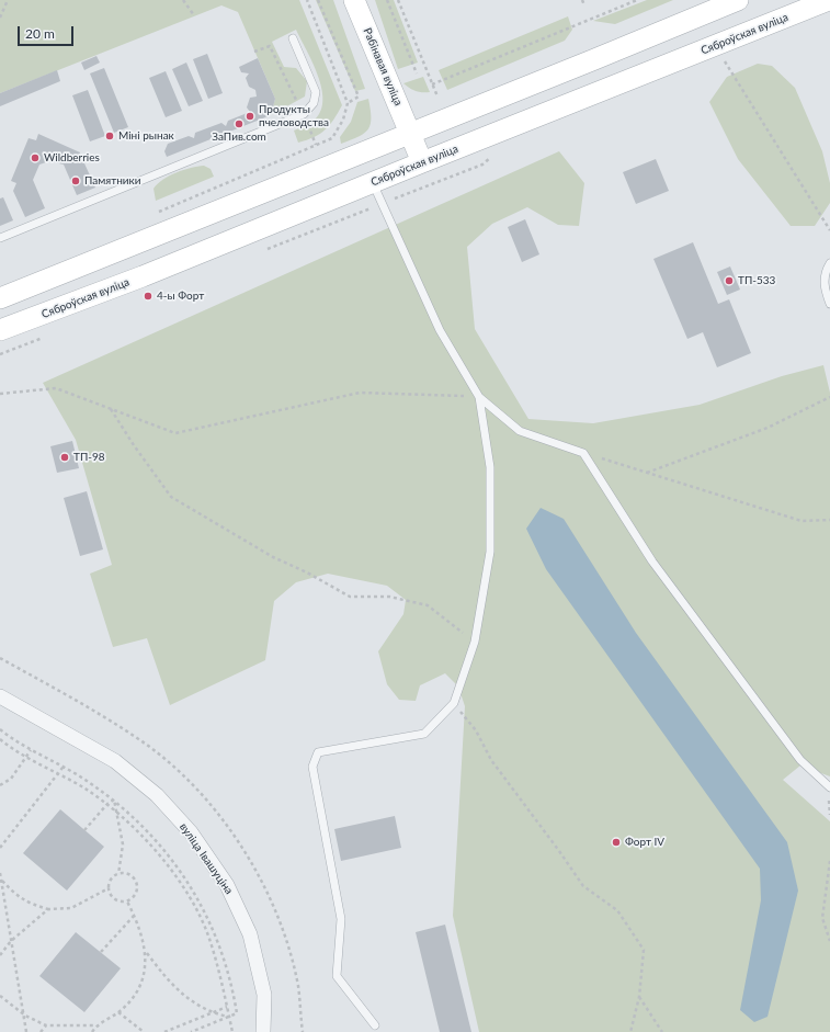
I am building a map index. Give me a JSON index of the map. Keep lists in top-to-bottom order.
{
  "streets": {
    "main road": ["Сяброўская вуліца", "Рабінавая вуліца"],
    "street": ["вуліца Івашуціна"]
  },
  "crossings": [
    ["Сяброўская вуліца", "Рабінавая вуліца"]
  ],
  "places": [
    "Продукты пчеловодства",
    "ЗаПив.com",
    "Міні рынак",
    "Wildberries",
    "Памятники",
    "ТП-533",
    "4-ы Форт",
    "ТП-98",
    "Форт IV"
  ],
  "scale_bar": "20 m"
}
